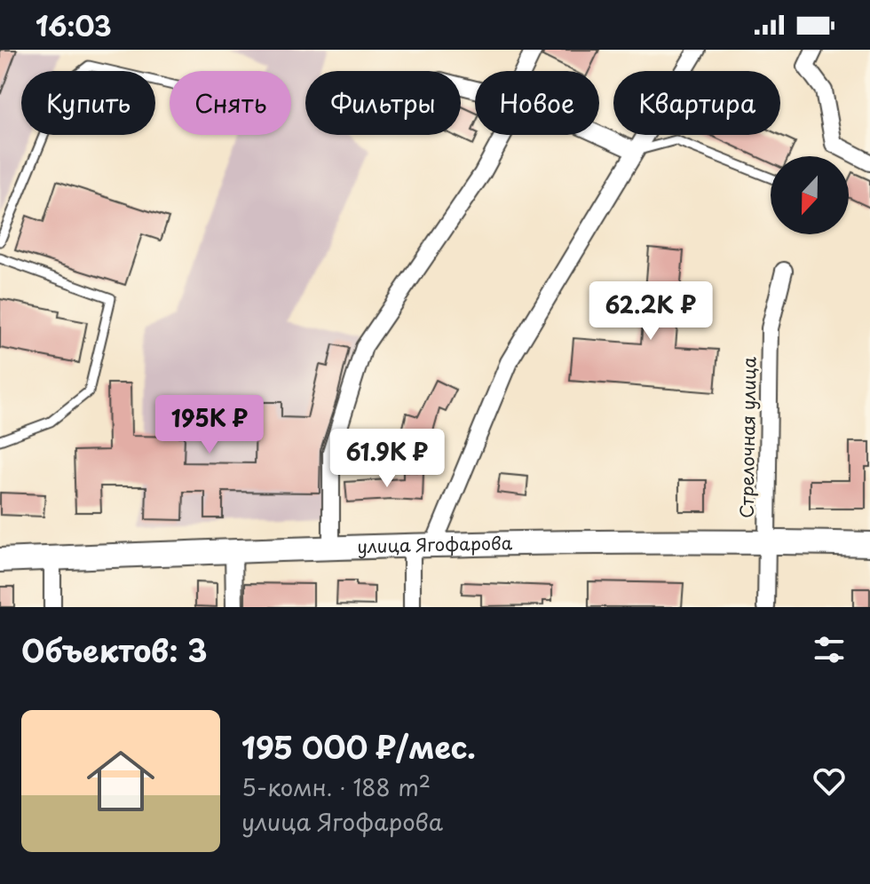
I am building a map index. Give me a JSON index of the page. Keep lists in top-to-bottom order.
{
  "streets": {
    "main road": ["улица Ягофарова"],
    "street": ["Стрелочная улица"]
  },
  "crossings": [
    ["Стрелочная улица", "улица Ягофарова"]
  ],
  "north": "bottom",
  "page": {
    "status": "16:03",
    "chip": [
      "Купить",
      "Снять",
      "Фильтры",
      "Новое",
      "Квартира"
    ],
    "price": ["62.2K ₽", "195K ₽", "61.9K ₽"],
    "heading": "Объектов: 3",
    "list": [
      {
        "name": "195 000 ₽/мес.",
        "note": "5-комн. · 188 m² · улица Ягофарова"
      }
    ]
  }
}
